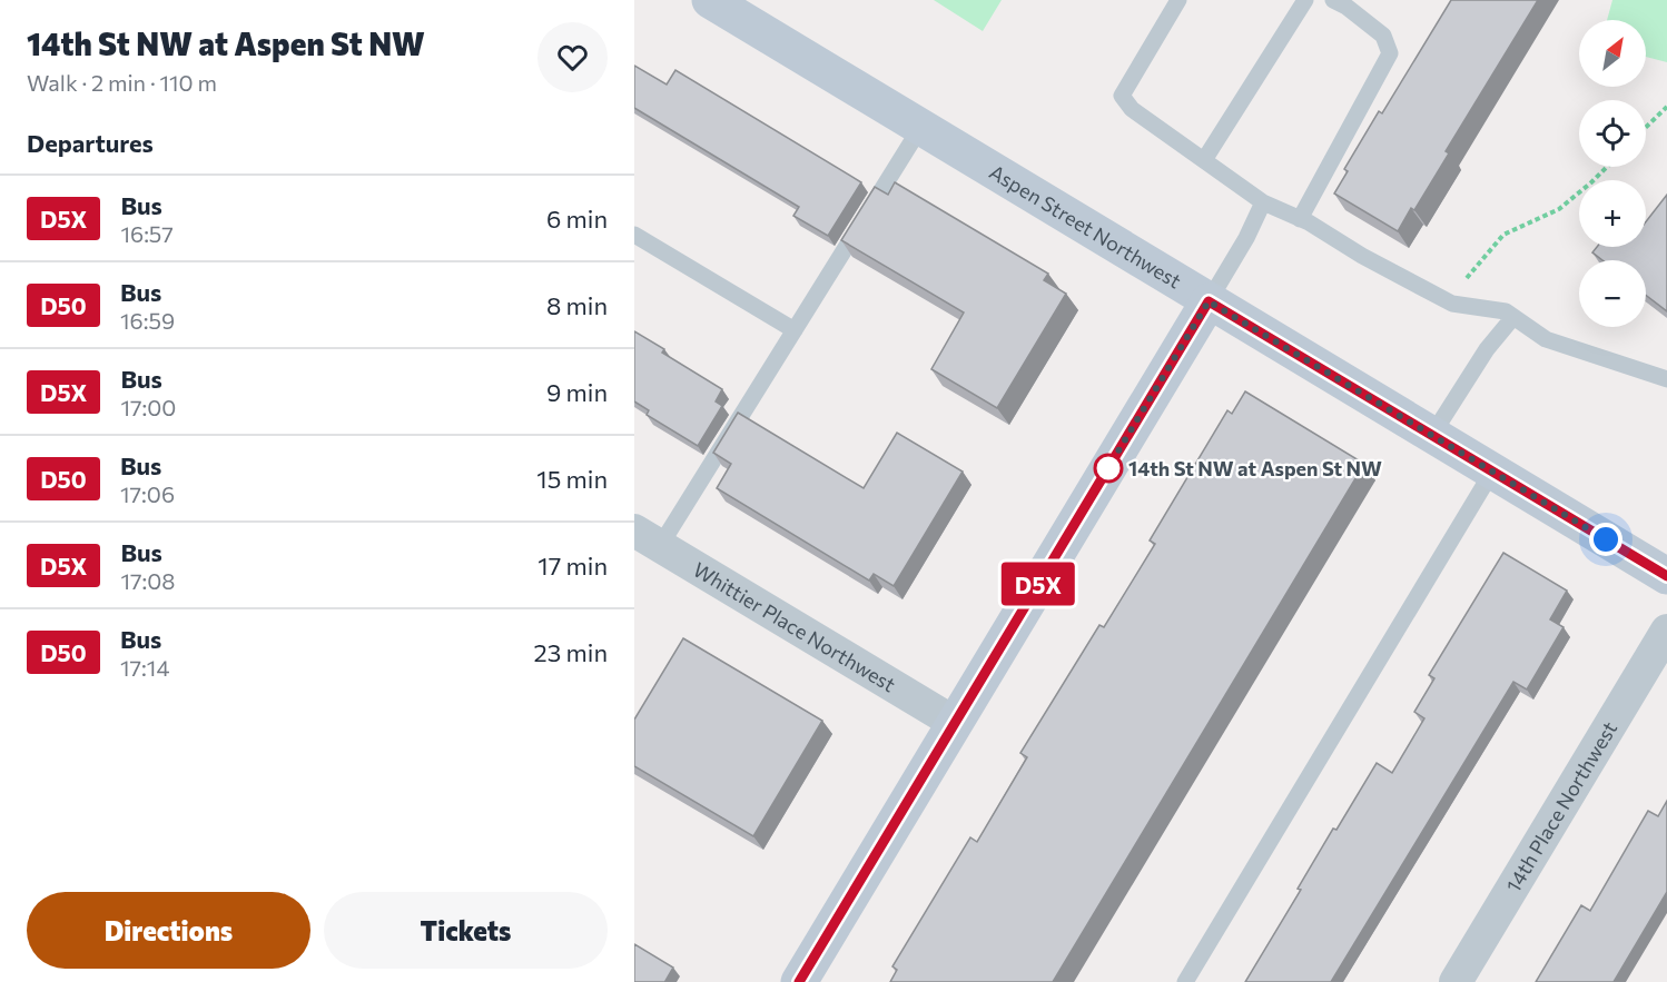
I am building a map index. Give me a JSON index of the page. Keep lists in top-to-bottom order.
{
  "streets": {
    "street": ["Aspen Street Northwest", "Whittier Place Northwest", "14th Place Northwest"]
  },
  "places": ["14th St NW at Aspen St NW"],
  "lines": ["bus line D5X"],
  "north": "top right",
  "page": {
    "heading": [
      ["14th St NW at Aspen St NW", "Walk · 2 min · 110 m"],
      "Departures"
    ],
    "on_map": "D5X",
    "map_buttons": ["+", "−"],
    "list": [
      {
        "mark": "D5X",
        "name": "Bus",
        "note": "16:57",
        "value": "6 min"
      },
      {
        "mark": "D50",
        "name": "Bus",
        "note": "16:59",
        "value": "8 min"
      },
      {
        "mark": "D5X",
        "name": "Bus",
        "note": "17:00",
        "value": "9 min"
      },
      {
        "mark": "D50",
        "name": "Bus",
        "note": "17:06",
        "value": "15 min"
      },
      {
        "mark": "D5X",
        "name": "Bus",
        "note": "17:08",
        "value": "17 min"
      },
      {
        "mark": "D50",
        "name": "Bus",
        "note": "17:14",
        "value": "23 min"
      }
    ],
    "buttons": ["Directions", "Tickets"]
  }
}
